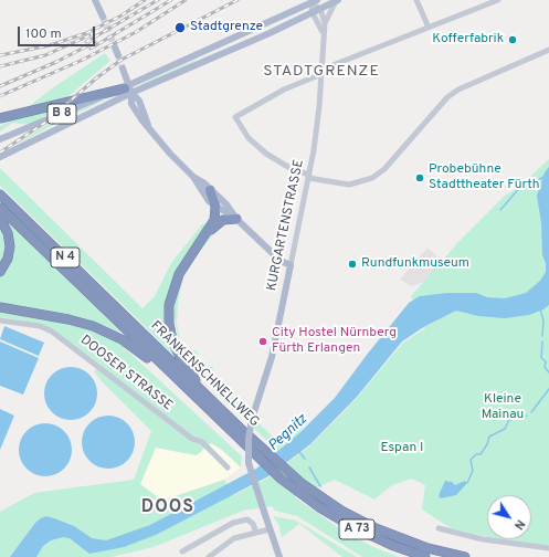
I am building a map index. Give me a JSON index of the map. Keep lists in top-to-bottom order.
{
  "streets": {
    "highway": ["N 4", "FRANKENSCHNELLWEG", "A 73"],
    "main road": ["B 8", "KURGARTENSTRASSE"],
    "street": ["DOOSER STRASSE"]
  },
  "crossings": [
    ["B 8", "KURGARTENSTRASSE"]
  ],
  "districts": ["STADTGRENZE", "DOOS"],
  "water": ["Pegnitz"],
  "parks": ["Kleine Mainau", "Espan I"],
  "places": [
    "Stadtgrenze",
    "Kofferfabrik",
    "Probebühne Stadttheater Fürth",
    "Rundfunkmuseum",
    "City Hostel Nürnberg Fürth Erlangen"
  ],
  "scale_bar": "100 m",
  "north": "bottom right"
}
